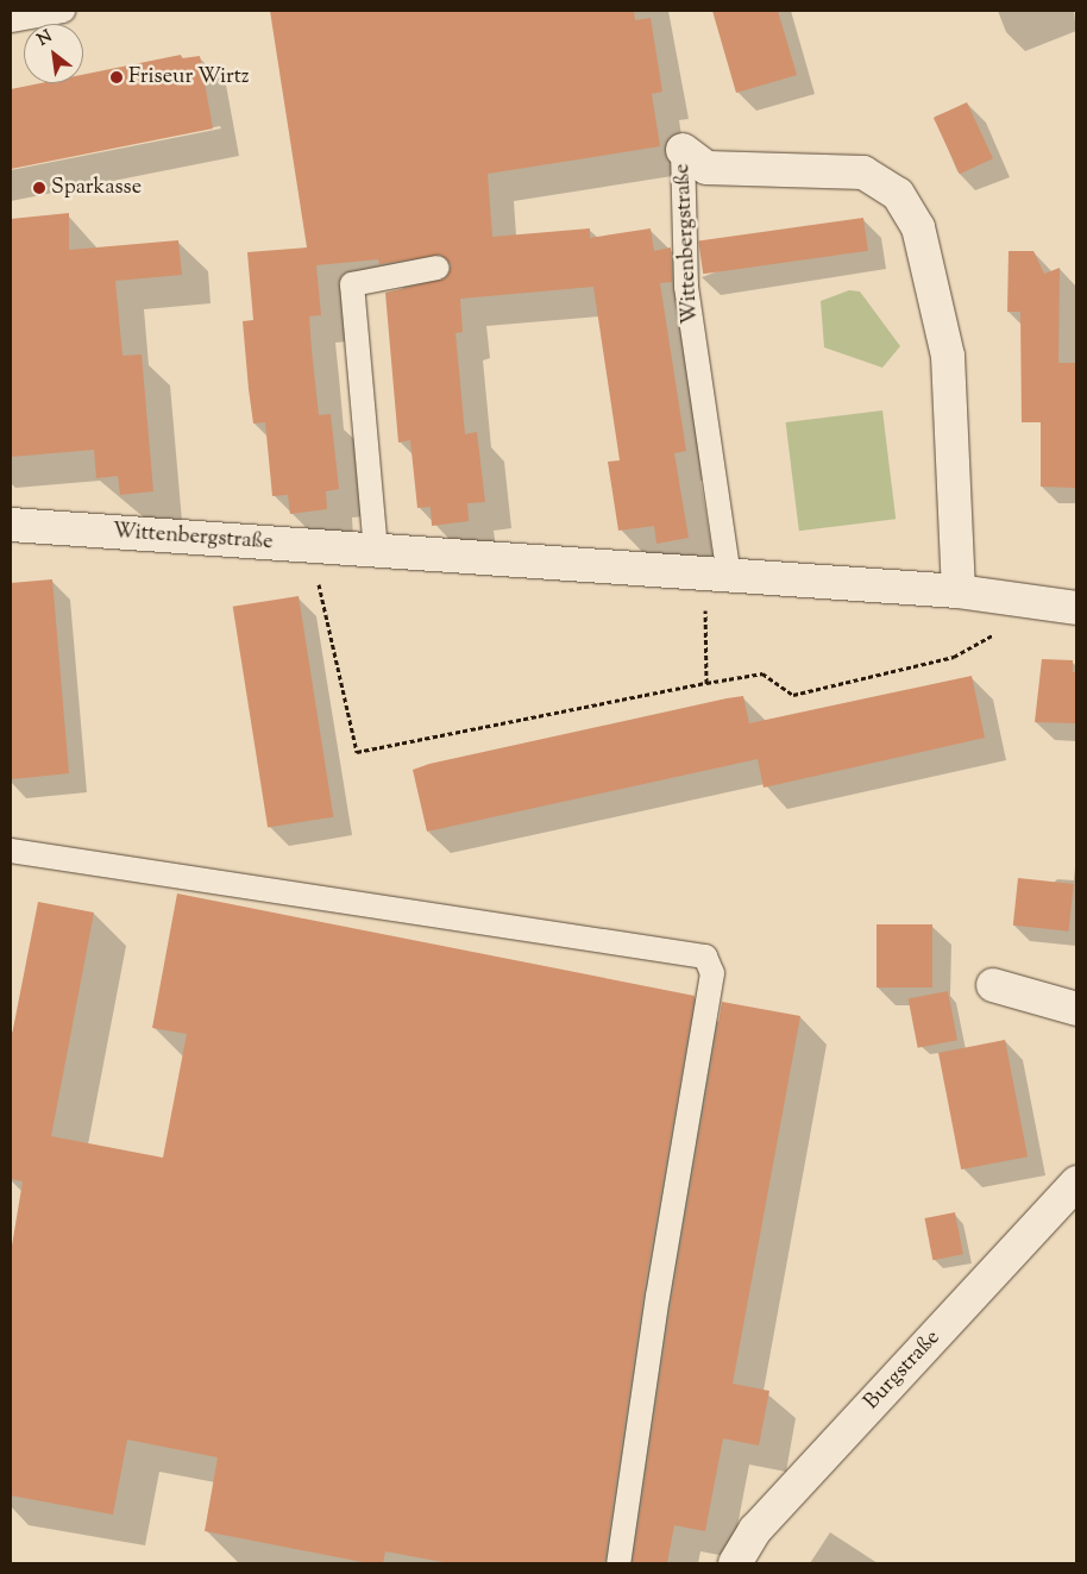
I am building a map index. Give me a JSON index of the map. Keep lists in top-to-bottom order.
{
  "streets": {
    "street": ["Wittenbergstraße", "Burgstraße"]
  },
  "places": ["Friseur Wirtz", "Sparkasse"],
  "north": "top left"
}
